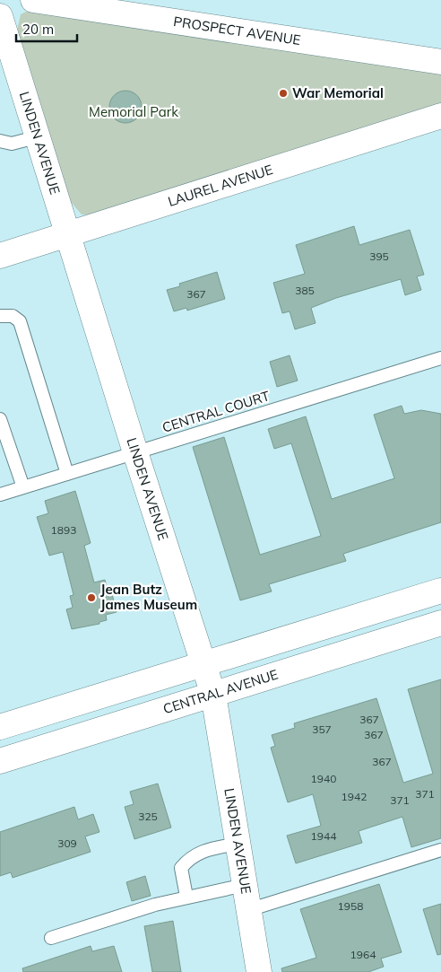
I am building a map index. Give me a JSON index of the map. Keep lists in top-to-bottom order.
{
  "streets": {
    "street": [
      "PROSPECT AVENUE",
      "LINDEN AVENUE",
      "LAUREL AVENUE",
      "CENTRAL AVENUE"
    ],
    "lane": ["CENTRAL COURT"]
  },
  "crossings": [
    ["LINDEN AVENUE", "LAUREL AVENUE"],
    ["LINDEN AVENUE", "CENTRAL COURT"],
    ["LINDEN AVENUE", "CENTRAL AVENUE"]
  ],
  "parks": ["Memorial Park"],
  "places": ["War Memorial", "Jean Butz James Museum"],
  "house_numbers": [
    "395",
    "385",
    "367",
    "1893",
    "367",
    "357",
    "367",
    "367",
    "1940",
    "371",
    "1942",
    "371",
    "325",
    "1944",
    "309",
    "1958",
    "1964"
  ],
  "scale_bar": "20 m"
}
